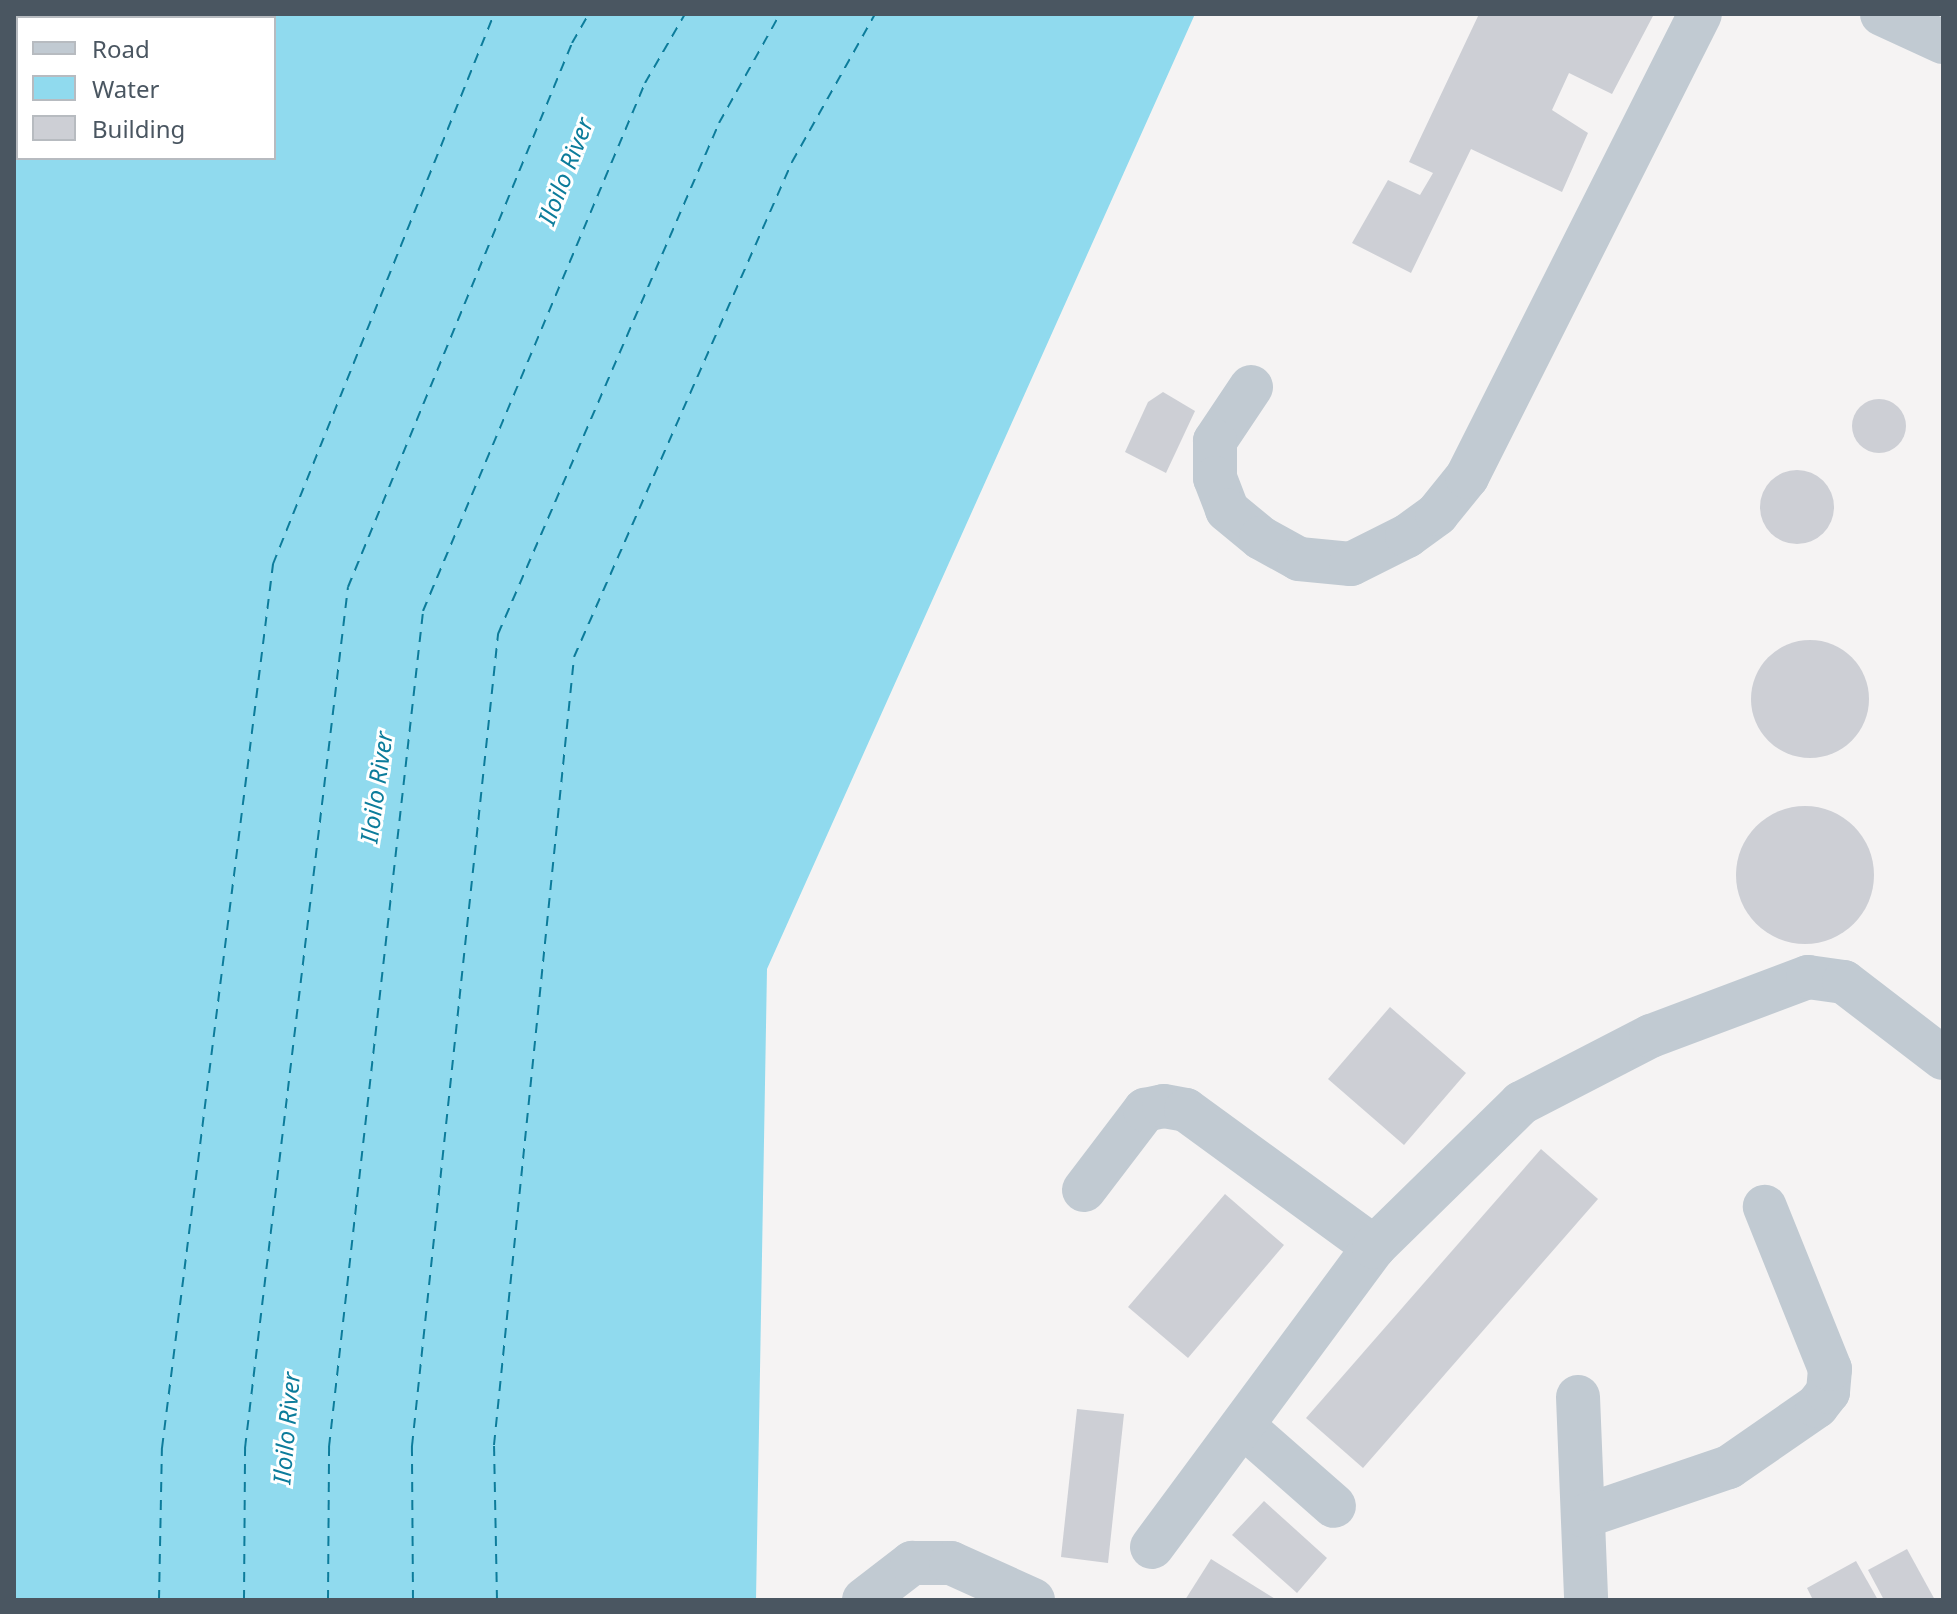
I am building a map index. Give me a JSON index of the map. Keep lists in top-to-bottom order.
{
  "water": ["Iloilo River"],
  "legend": ["Road", "Water", "Building"]
}
